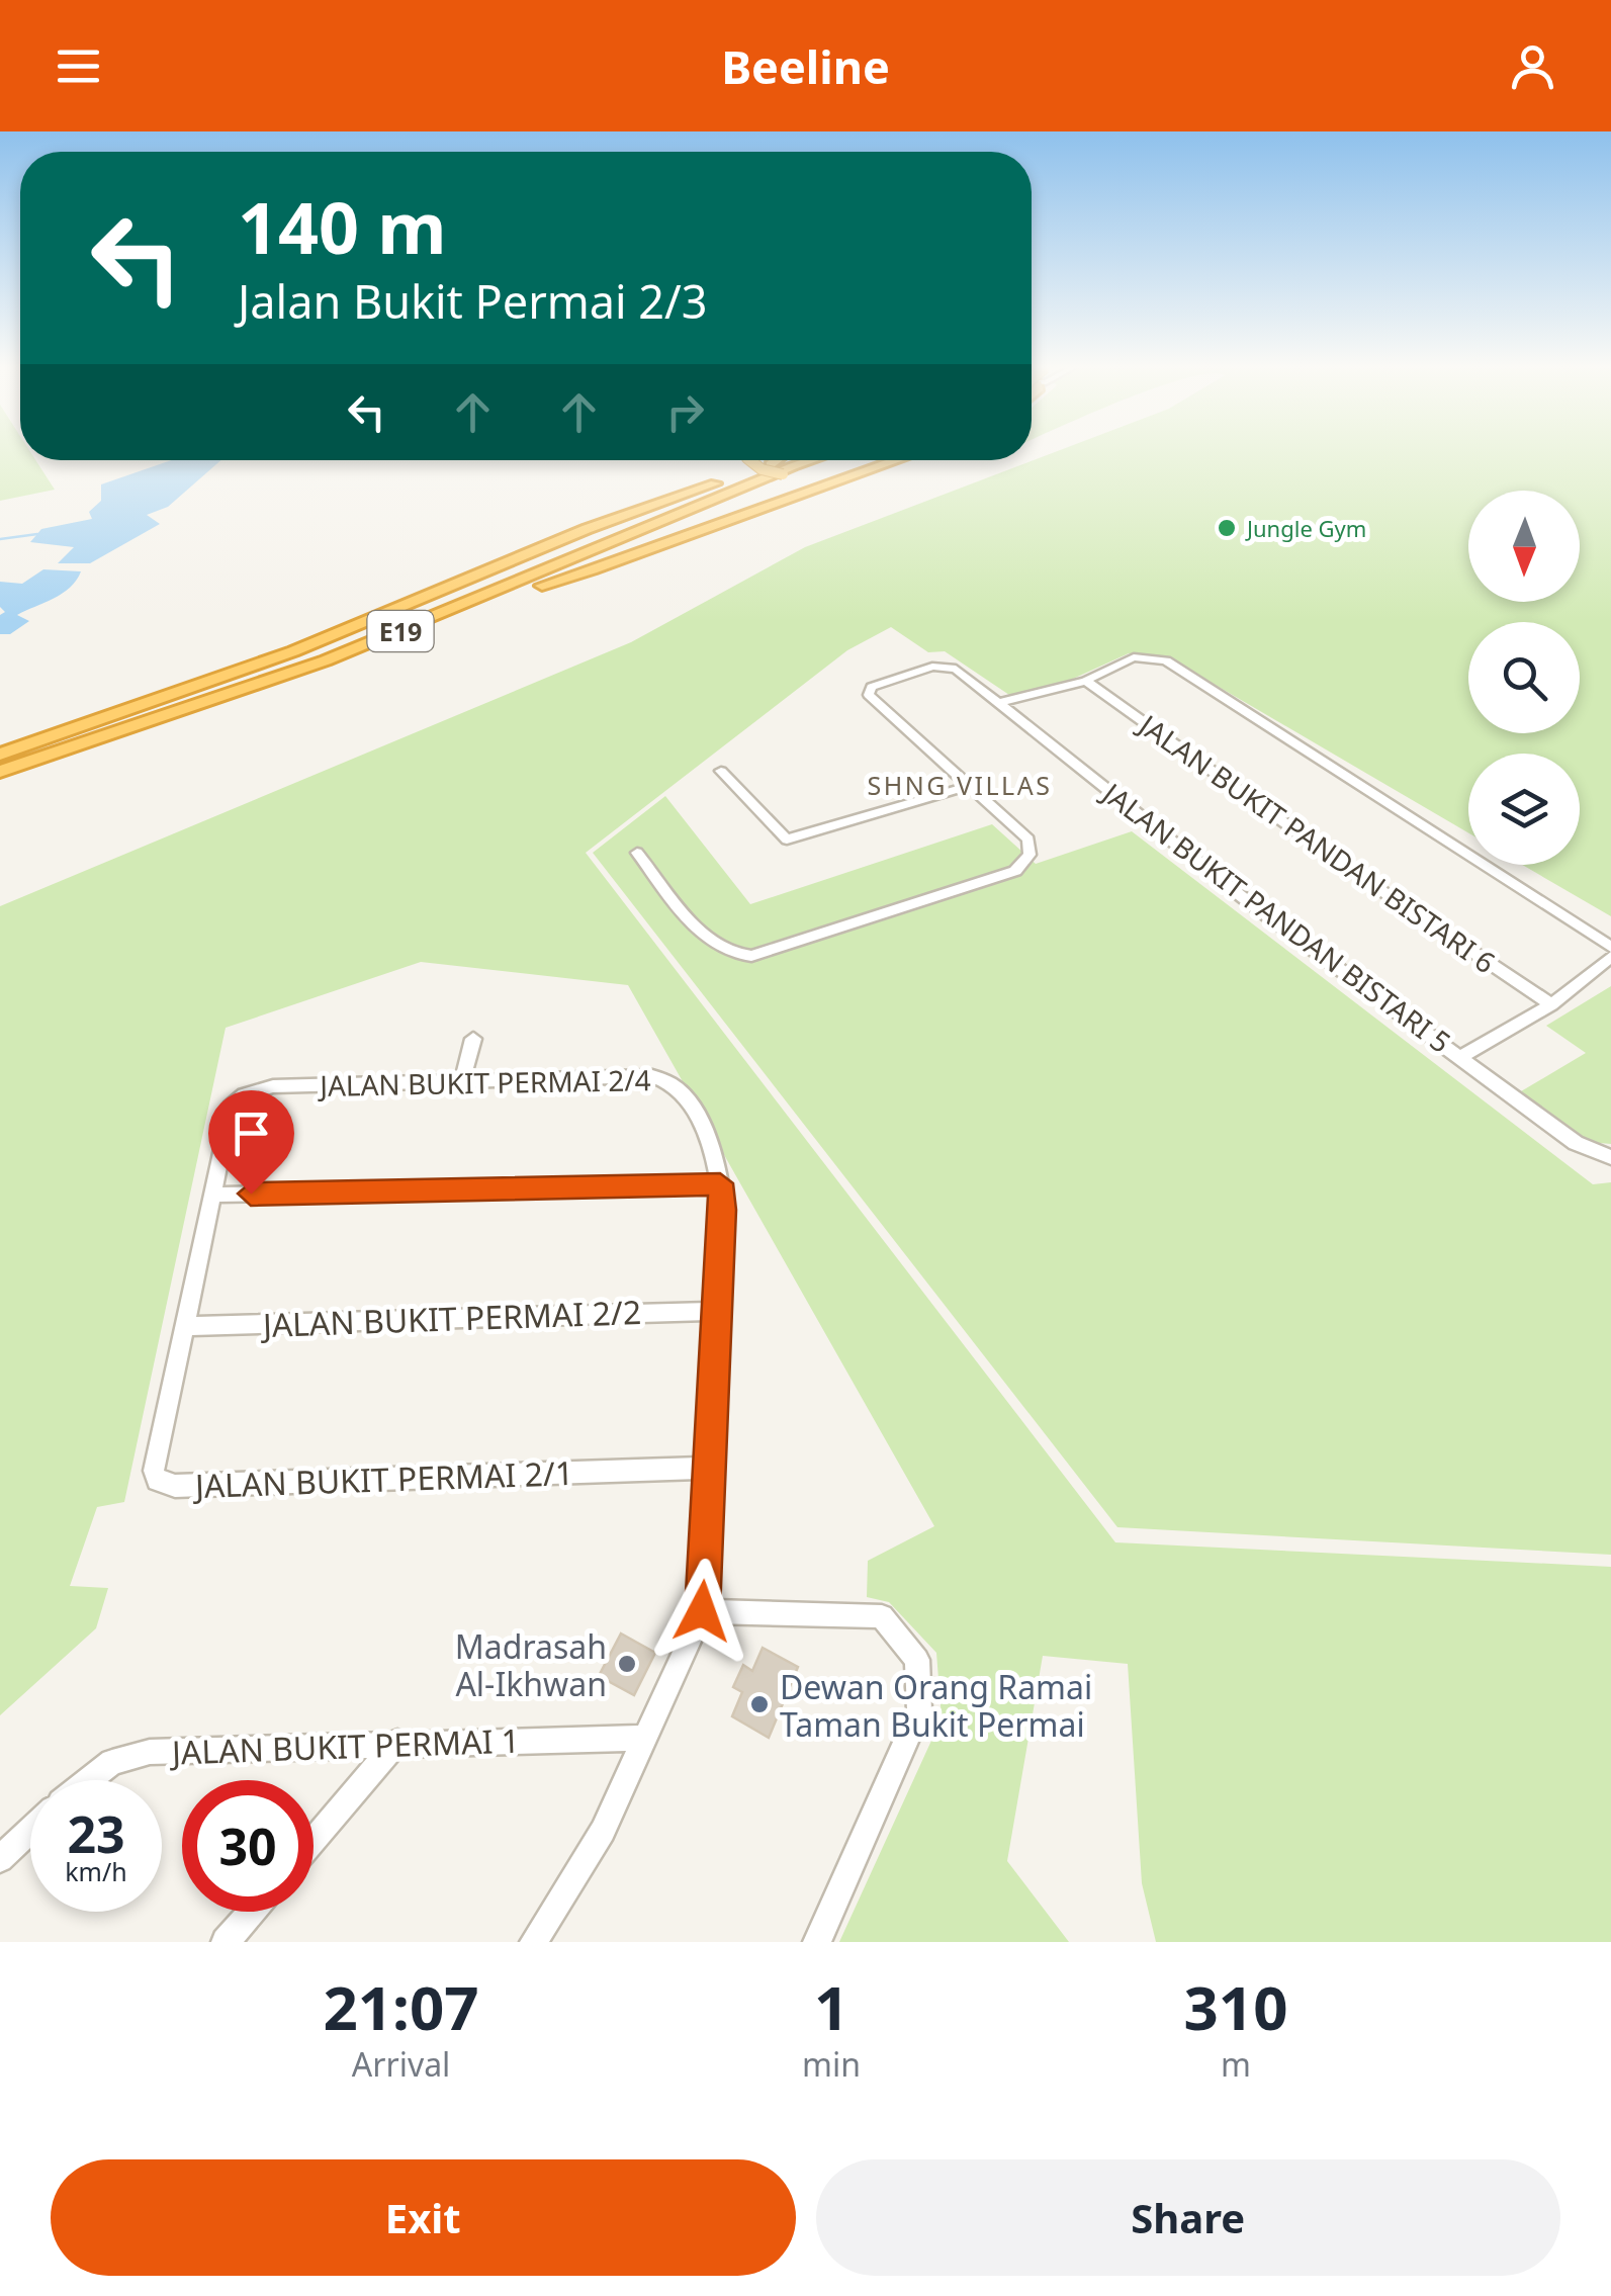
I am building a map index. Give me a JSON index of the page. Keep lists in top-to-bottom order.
{
  "streets": {
    "highway": ["E19"],
    "street": [
      "JALAN BUKIT PANDAN BISTARI 6",
      "JALAN BUKIT PANDAN BISTARI 5",
      "JALAN BUKIT PERMAI 2/4",
      "JALAN BUKIT PERMAI 2/2",
      "JALAN BUKIT PERMAI 2/1",
      "JALAN BUKIT PERMAI 1"
    ]
  },
  "crossings": [
    ["JALAN BUKIT PERMAI 2/4", "JALAN BUKIT PERMAI 2/1"],
    ["JALAN BUKIT PERMAI 2/2", "JALAN BUKIT PERMAI 2/1"]
  ],
  "districts": ["SHNG VILLAS"],
  "places": ["Jungle Gym", "Madrasah Al-Ikhwan", "Dewan Orang Ramai Taman Bukit Permai"],
  "north": "bottom",
  "page": {
    "header": "Beeline",
    "turn": ["140 m", "Jalan Bukit Permai 2/3"],
    "speed": "23 km/h",
    "limit": "30",
    "eta": [
      "21:07",
      "Arrival",
      "1",
      "min",
      "310",
      "m"
    ],
    "buttons": ["Exit", "Share"]
  }
}
